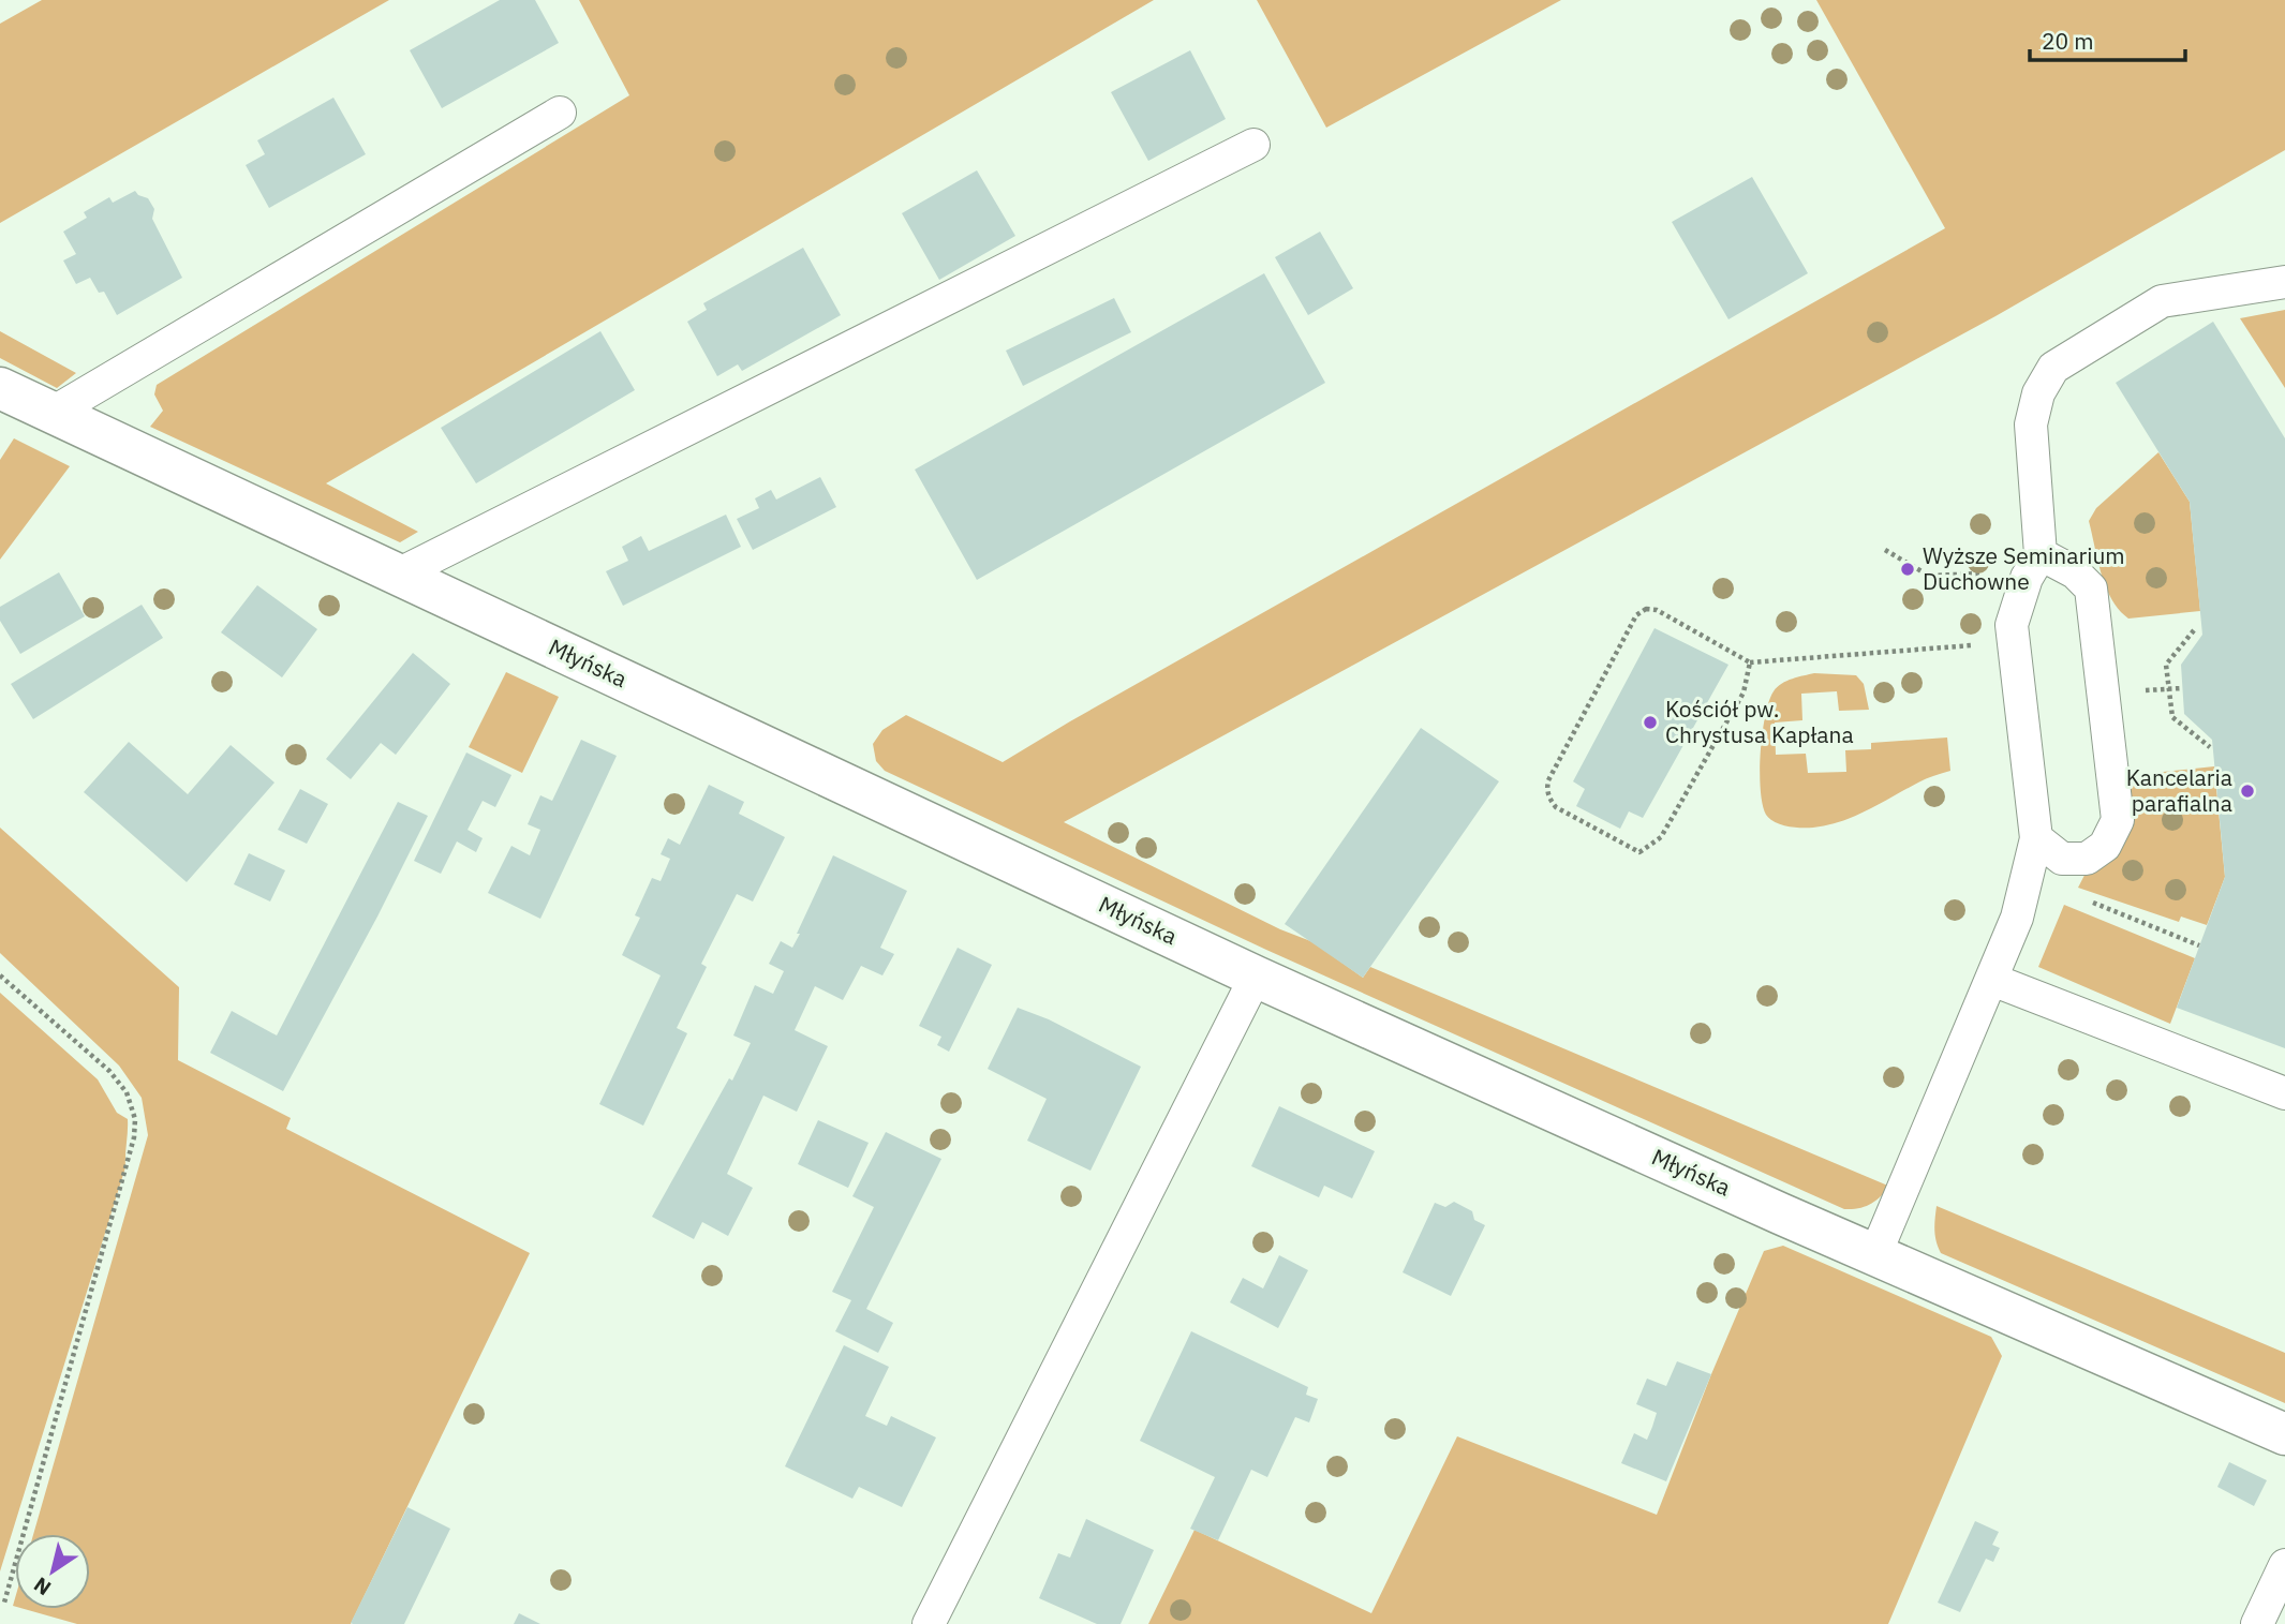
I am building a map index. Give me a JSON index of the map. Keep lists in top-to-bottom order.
{
  "streets": {
    "street": ["Młyńska"]
  },
  "places": ["Wyższe Seminarium Duchowne", "Kościół pw. Chrystusa Kapłana", "Kancelaria parafialna"],
  "scale_bar": "20 m",
  "north": "bottom left"
}
